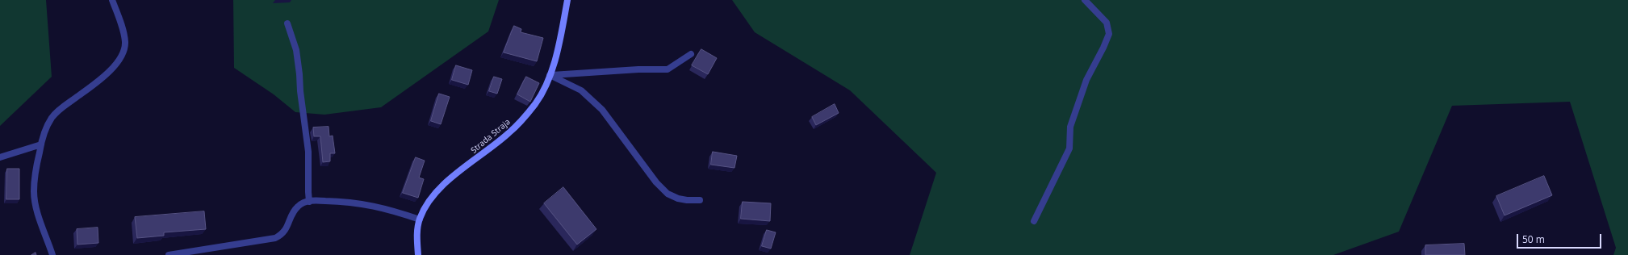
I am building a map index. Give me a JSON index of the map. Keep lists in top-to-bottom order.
{
  "streets": {
    "main road": ["Strada Straja"]
  },
  "scale_bar": "50 m"
}
